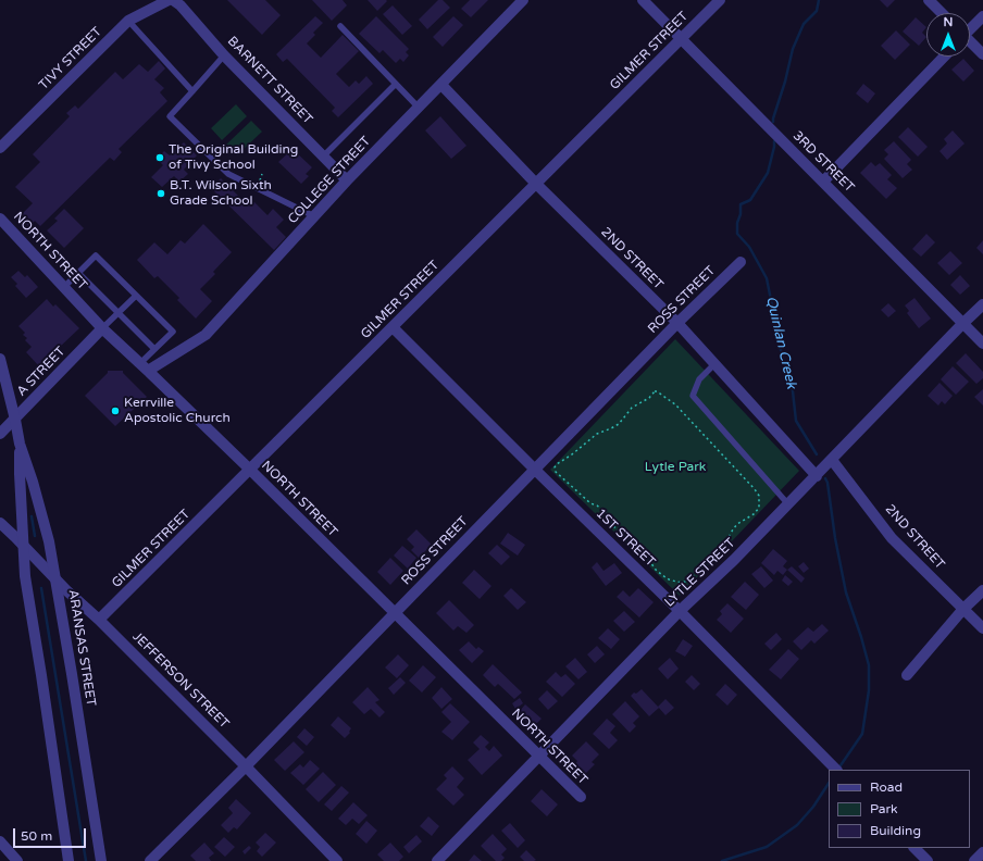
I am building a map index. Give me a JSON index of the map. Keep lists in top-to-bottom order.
{
  "streets": {
    "street": [
      "GILMER STREET",
      "TIVY STREET",
      "BARNETT STREET",
      "3RD STREET",
      "COLLEGE STREET",
      "NORTH STREET",
      "2ND STREET",
      "ROSS STREET",
      "A STREET",
      "1ST STREET",
      "LYTLE STREET",
      "ARANSAS STREET",
      "JEFFERSON STREET"
    ]
  },
  "crossings": [
    ["GILMER STREET", "3RD STREET"],
    ["GILMER STREET", "NORTH STREET"],
    ["GILMER STREET", "2ND STREET"],
    ["GILMER STREET", "1ST STREET"],
    ["GILMER STREET", "JEFFERSON STREET"],
    ["BARNETT STREET", "COLLEGE STREET"],
    ["3RD STREET", "LYTLE STREET"],
    ["COLLEGE STREET", "NORTH STREET"],
    ["COLLEGE STREET", "2ND STREET"],
    ["NORTH STREET", "ROSS STREET"],
    ["NORTH STREET", "A STREET"],
    ["NORTH STREET", "LYTLE STREET"],
    ["2ND STREET", "ROSS STREET"],
    ["2ND STREET", "LYTLE STREET"],
    ["ROSS STREET", "1ST STREET"],
    ["ROSS STREET", "JEFFERSON STREET"],
    ["A STREET", "ARANSAS STREET"],
    ["1ST STREET", "LYTLE STREET"],
    ["ARANSAS STREET", "JEFFERSON STREET"]
  ],
  "water": ["Quinlan Creek"],
  "parks": ["Lytle Park"],
  "places": ["The Original Building of Tivy School", "B.T. Wilson Sixth Grade School", "Kerrville Apostolic Church"],
  "legend": ["Road", "Park", "Building"],
  "scale_bar": "50 m",
  "north": "top"
}
